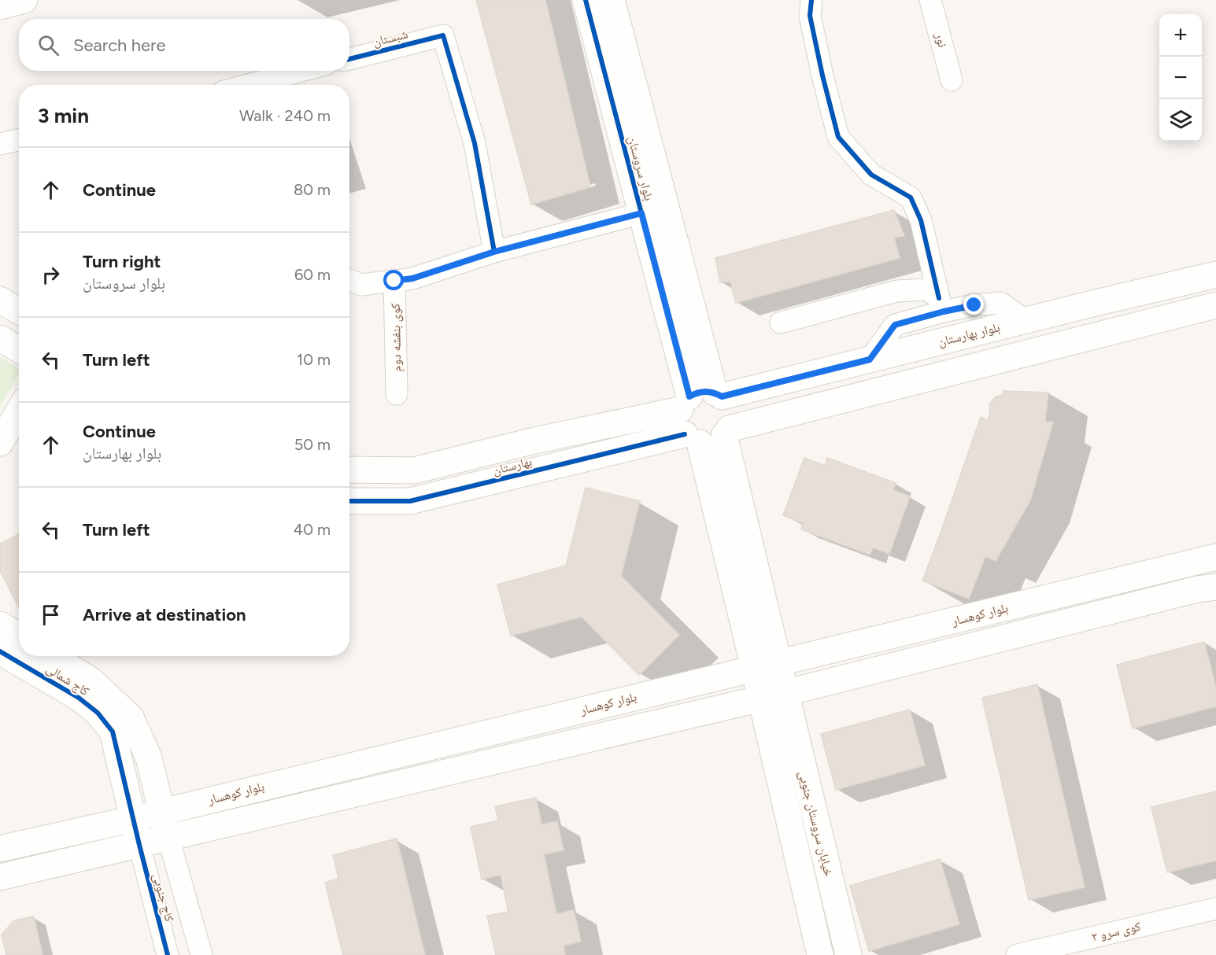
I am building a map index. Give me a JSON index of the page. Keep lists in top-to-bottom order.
{
  "streets": {
    "main road": [
      "بلوار سروستان",
      "بلوار بهارستان",
      "بهارستان",
      "بلوار کوهسار",
      "کاج شمالی",
      "خیابان سروستان جنوبی"
    ],
    "street": [
      "شبستان",
      "نور",
      "کوی بنفشه دوم",
      "کاج جنوبی",
      "کوی سرو ۲"
    ]
  },
  "crossings": [
    ["بلوار سروستان", "بلوار بهارستان"],
    ["بلوار سروستان", "بهارستان"],
    ["بلوار بهارستان", "بهارستان"],
    ["بلوار کوهسار", "کاج شمالی"],
    ["بلوار کوهسار", "خیابان سروستان جنوبی"],
    ["کاج شمالی", "کاج جنوبی"]
  ],
  "page": {
    "map_buttons": ["+", "−"],
    "search": "Search here",
    "heading": ["3 min", "Walk · 240 m"],
    "list": [
      ["Continue", "80 m"],
      ["Turn right", "بلوار سروستان", "60 m"],
      ["Turn left", "10 m"],
      ["Continue", "بلوار بهارستان", "50 m"],
      ["Turn left", "40 m"],
      "Arrive at destination"
    ]
  }
}
